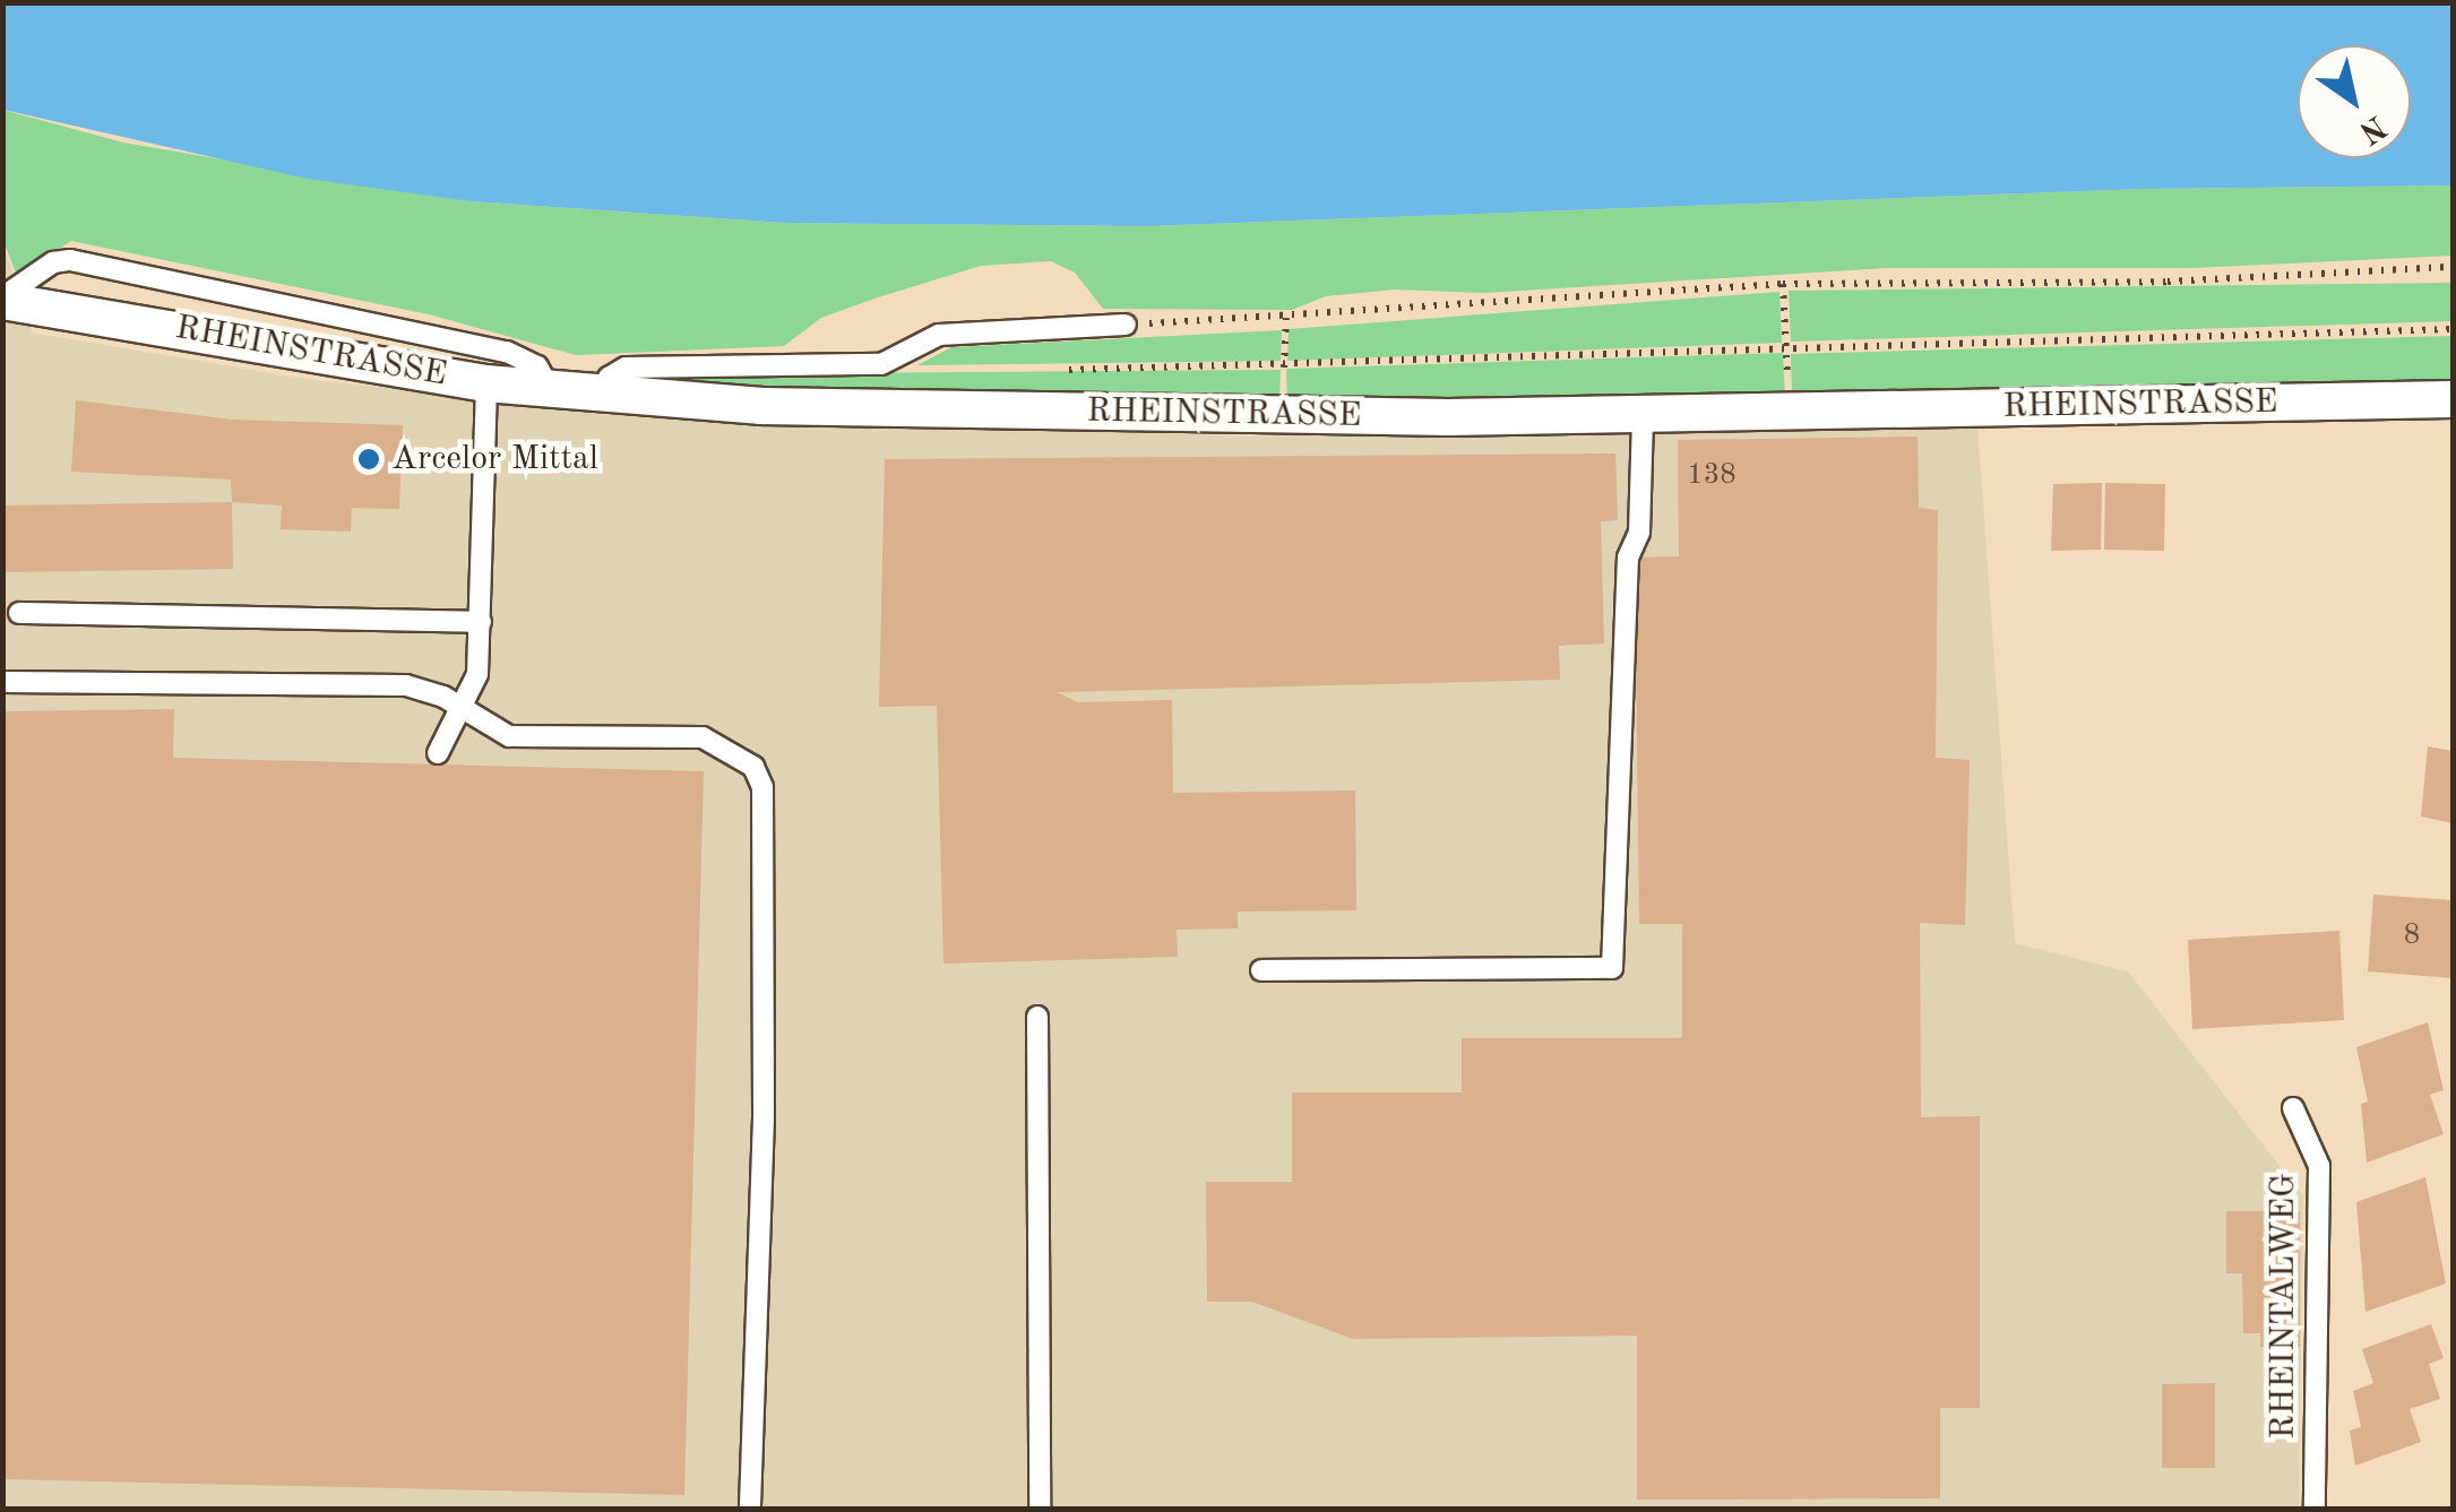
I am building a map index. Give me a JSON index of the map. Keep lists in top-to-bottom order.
{
  "streets": {
    "street": ["RHEINSTRASSE"],
    "lane": ["RHEINTALWEG"]
  },
  "places": ["Arcelor Mittal"],
  "house_numbers": ["138", "8"],
  "north": "bottom right"
}
